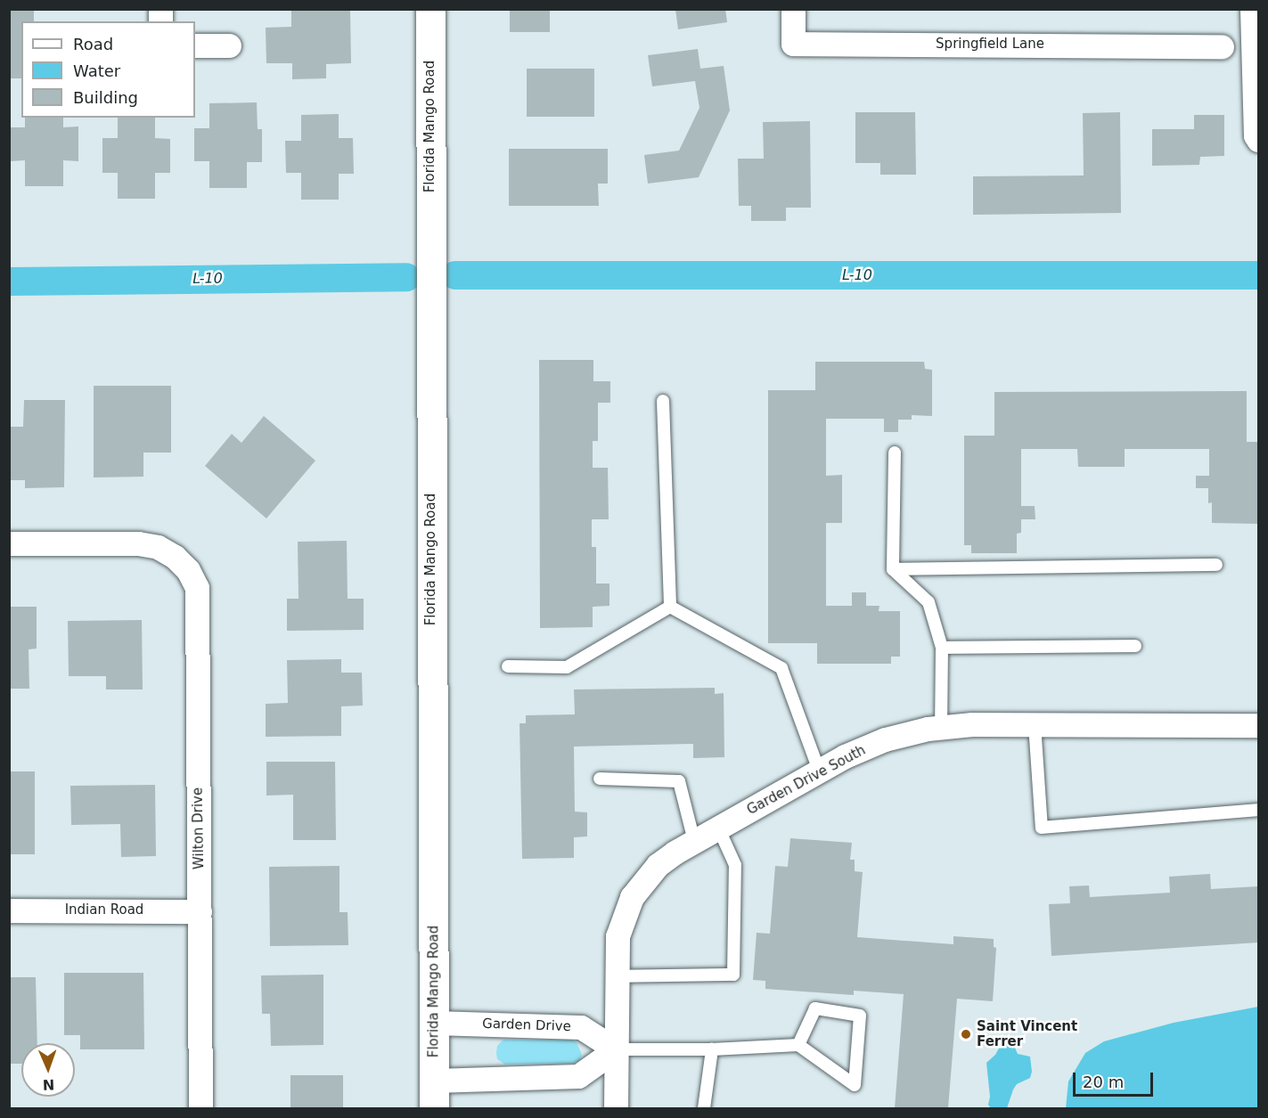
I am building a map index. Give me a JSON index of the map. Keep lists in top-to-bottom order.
{
  "streets": {
    "street": [
      "Springfield Lane",
      "Florida Mango Road",
      "Garden Drive South",
      "Wilton Drive",
      "Indian Road",
      "Garden Drive"
    ]
  },
  "crossings": [
    ["Florida Mango Road", "Garden Drive"],
    ["Garden Drive South", "Garden Drive"],
    ["Wilton Drive", "Indian Road"]
  ],
  "water": ["L-10"],
  "places": ["Saint Vincent Ferrer"],
  "legend": ["Road", "Water", "Building"],
  "scale_bar": "20 m",
  "north": "bottom"
}
